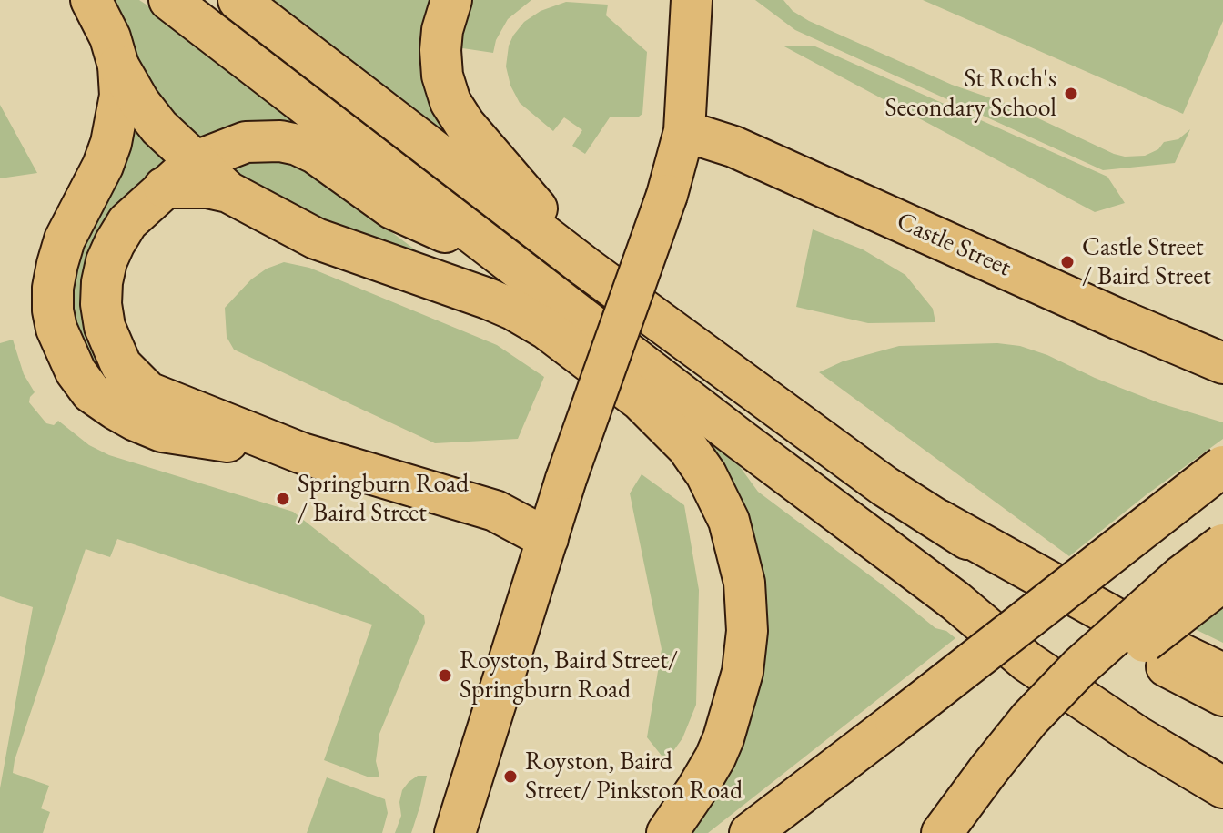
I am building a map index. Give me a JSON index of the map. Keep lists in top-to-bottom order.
{
  "streets": {
    "main road": ["Castle Street"]
  },
  "places": [
    "St Roch's Secondary School",
    "Castle Street / Baird Street",
    "Springburn Road / Baird Street",
    "Royston, Baird Street/ Springburn Road",
    "Royston, Baird Street/ Pinkston Road"
  ]
}
